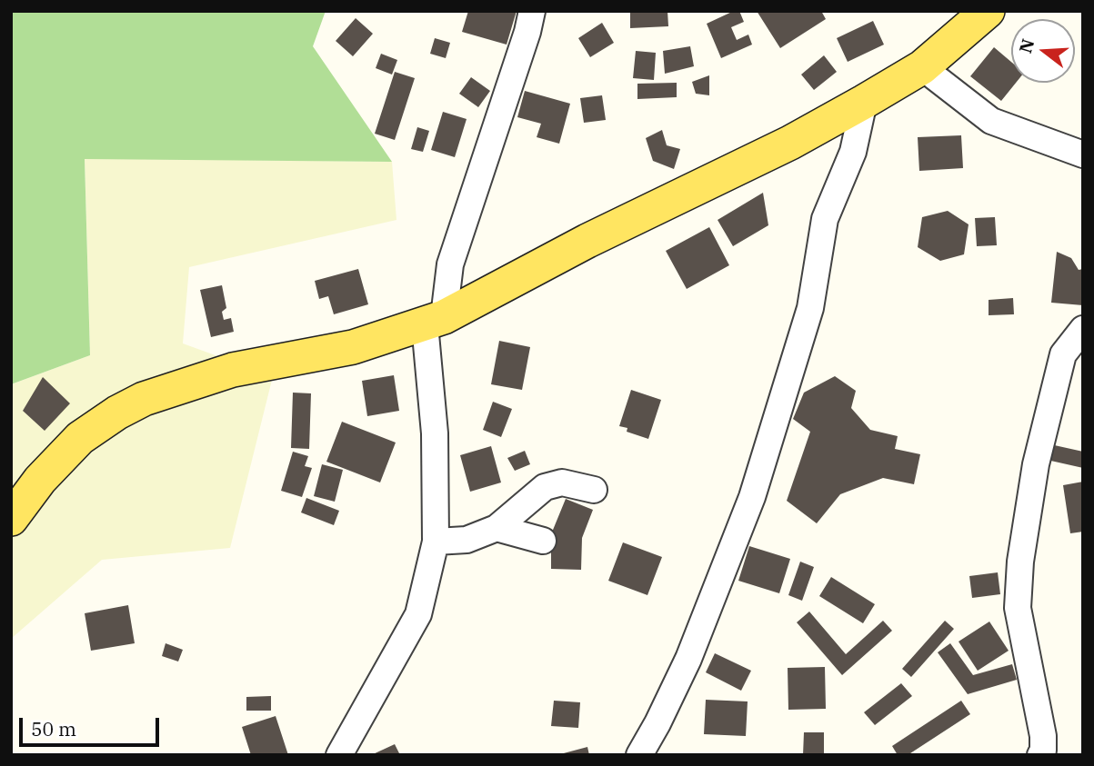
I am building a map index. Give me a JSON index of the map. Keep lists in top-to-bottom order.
{
  "scale_bar": "50 m",
  "north": "left"
}
